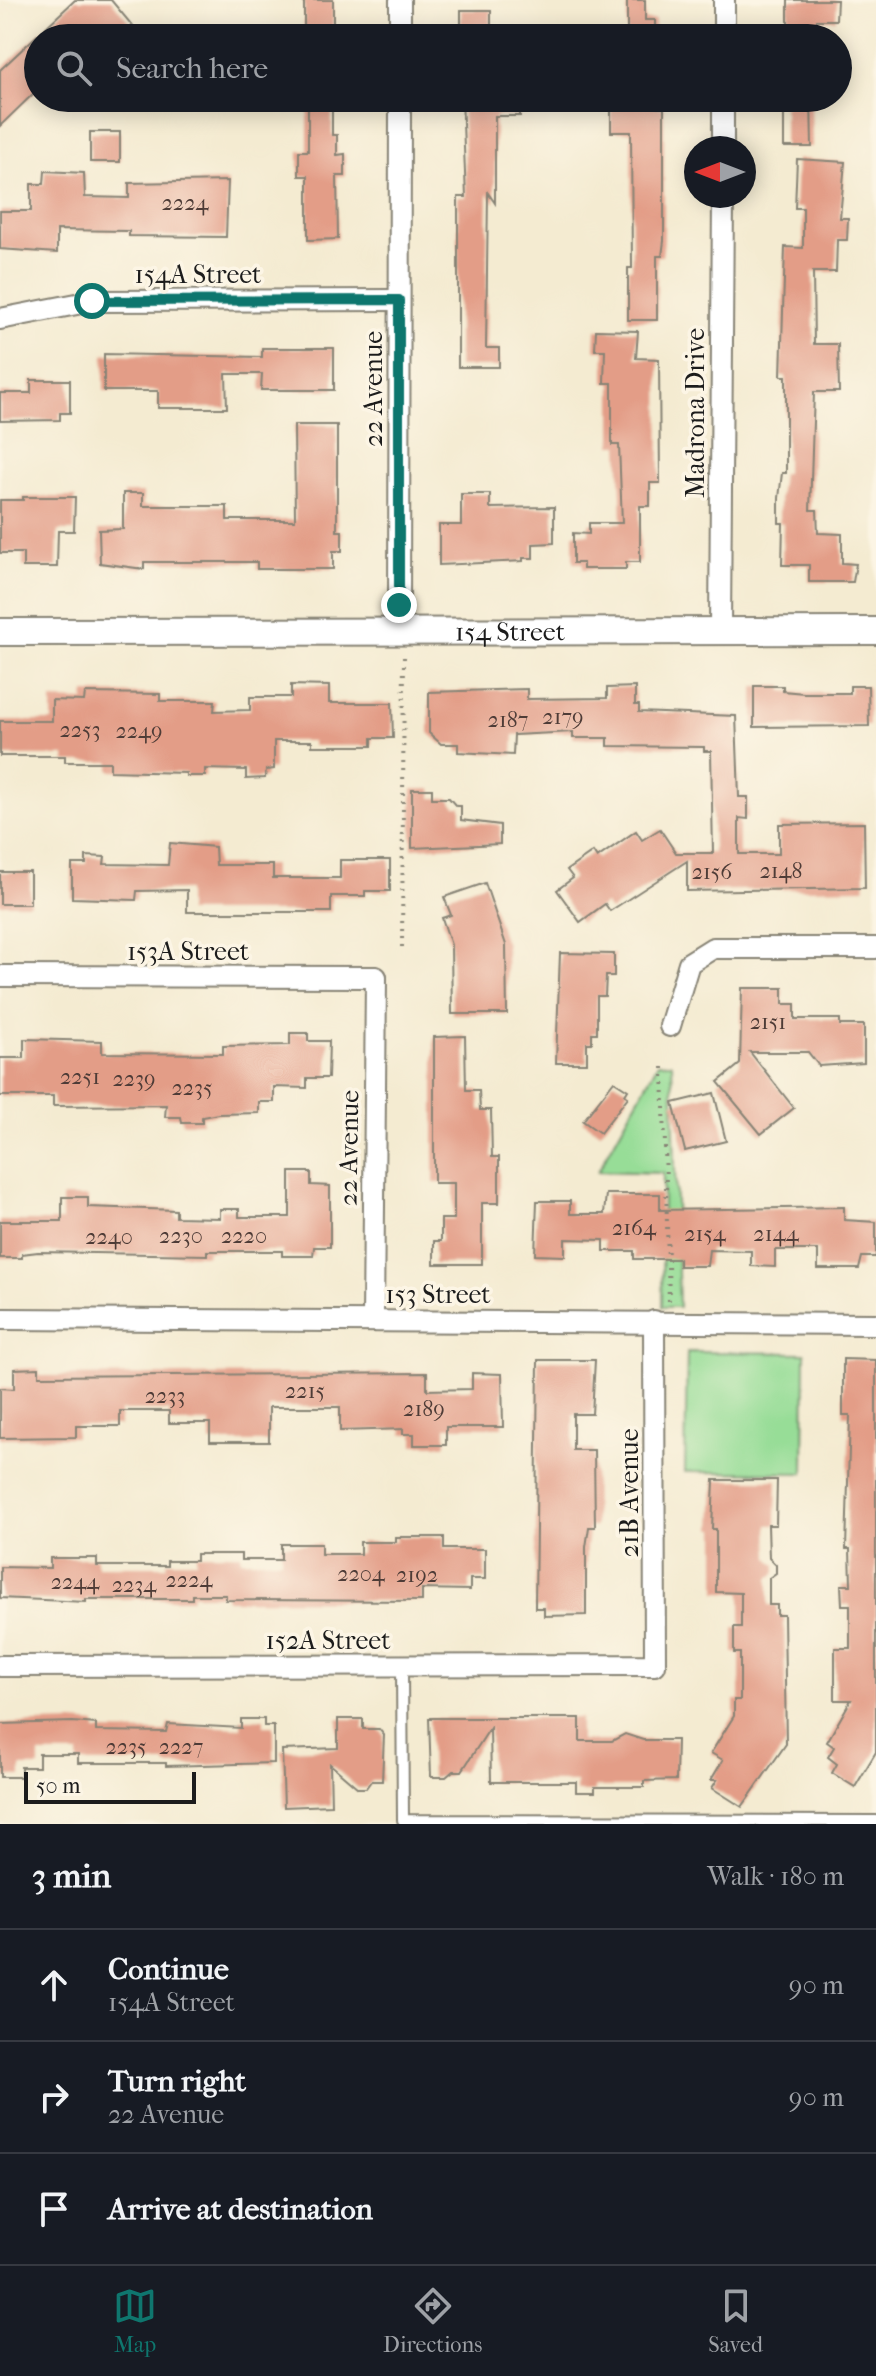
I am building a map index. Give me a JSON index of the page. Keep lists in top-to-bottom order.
{
  "streets": {
    "street": [
      "154A Street",
      "22 Avenue",
      "Madrona Drive",
      "154 Street",
      "153A Street",
      "153 Street",
      "21B Avenue",
      "152A Street"
    ]
  },
  "crossings": [
    ["154A Street", "22 Avenue"],
    ["22 Avenue", "154 Street"],
    ["22 Avenue", "153A Street"],
    ["22 Avenue", "153 Street"],
    ["Madrona Drive", "154 Street"],
    ["153 Street", "21B Avenue"],
    ["21B Avenue", "152A Street"]
  ],
  "house_numbers": [
    "2224",
    "2179",
    "2187",
    "2253",
    "2249",
    "2148",
    "2156",
    "2151",
    "2251",
    "2239",
    "2235",
    "2164",
    "2154",
    "2144",
    "2230",
    "2220",
    "2240",
    "2215",
    "2233",
    "2189",
    "2204",
    "2192",
    "2224",
    "2244",
    "2234",
    "2235",
    "2227"
  ],
  "scale_bar": "50 m",
  "north": "left",
  "page": {
    "search": "Search here",
    "scale": "50 m",
    "heading": ["3 min", "Walk · 180 m"],
    "list": [
      ["Continue", "154A Street", "90 m"],
      ["Turn right", "22 Avenue", "90 m"],
      "Arrive at destination"
    ],
    "nav": ["Map", "Directions", "Saved"]
  }
}
